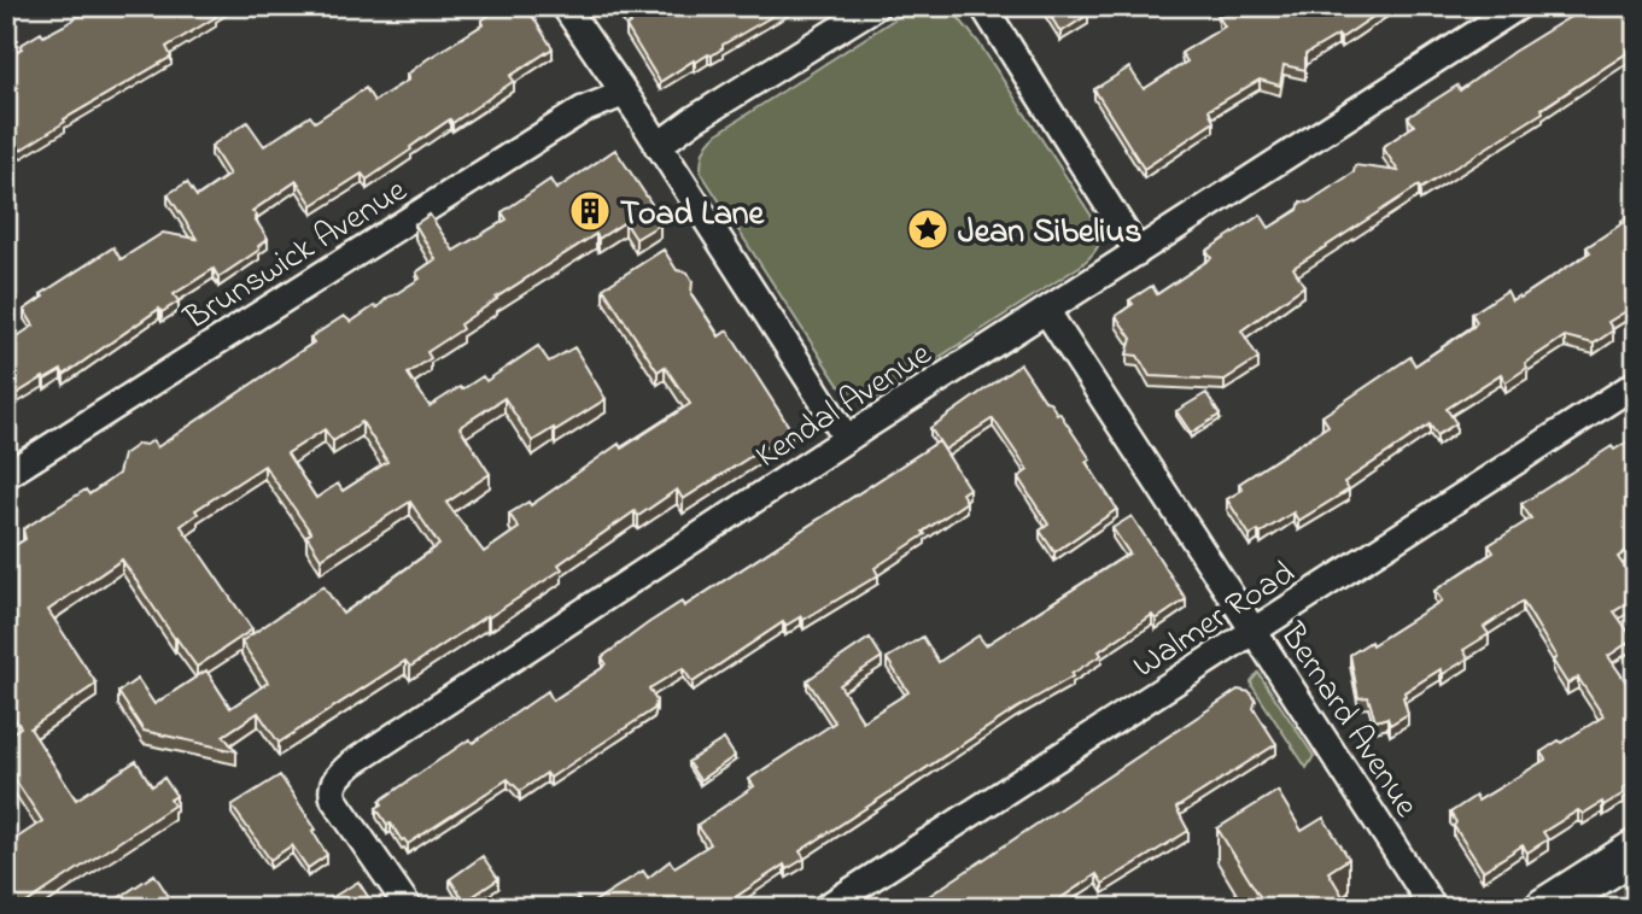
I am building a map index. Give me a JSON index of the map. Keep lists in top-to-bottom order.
{
  "streets": {
    "street": [
      "Brunswick Avenue",
      "Kendal Avenue",
      "Walmer Road",
      "Bernard Avenue"
    ]
  },
  "crossings": [
    ["Kendal Avenue", "Bernard Avenue"],
    ["Walmer Road", "Bernard Avenue"]
  ],
  "places": {
    "building": ["Toad Lane"],
    "place": ["Jean Sibelius"]
  }
}
